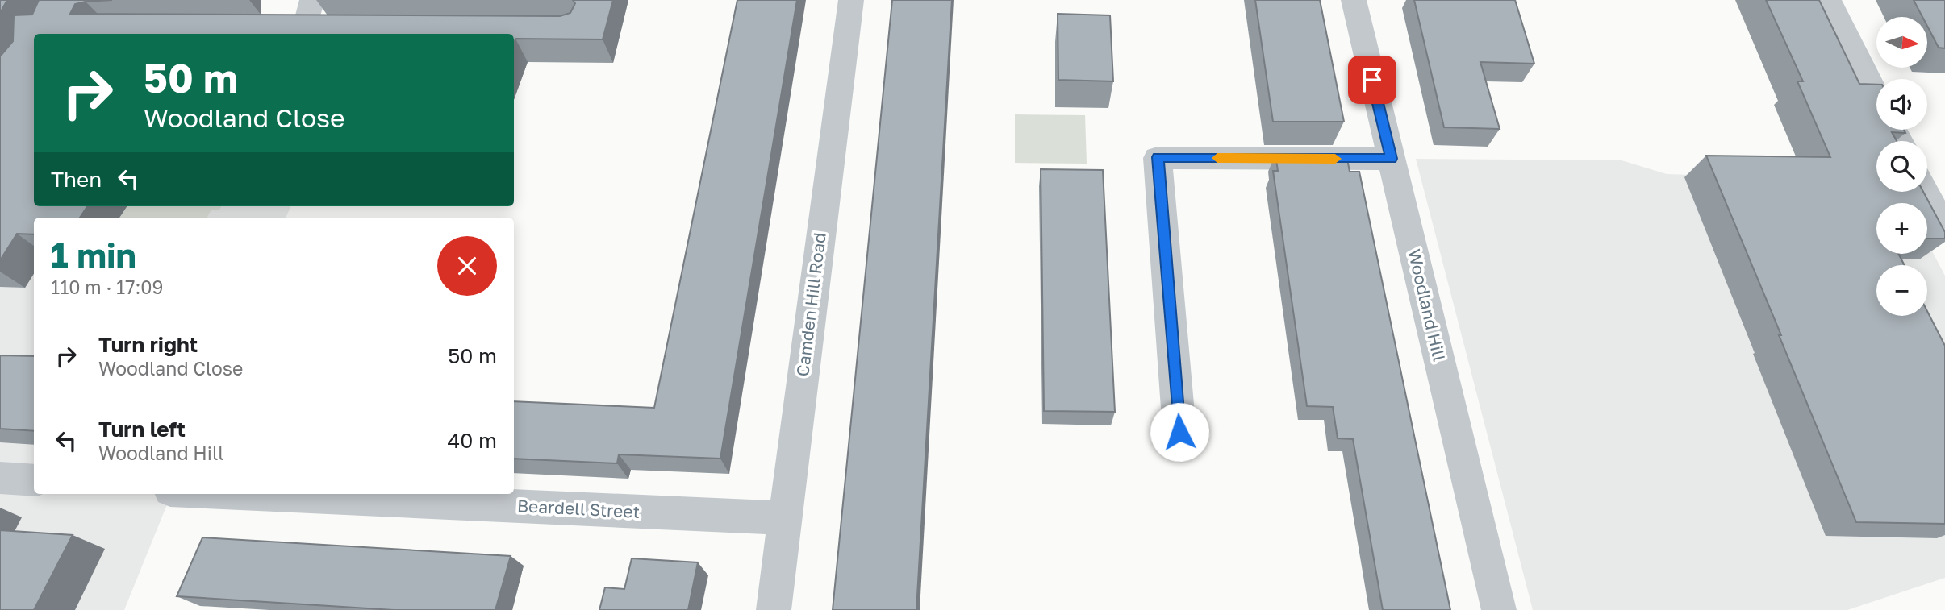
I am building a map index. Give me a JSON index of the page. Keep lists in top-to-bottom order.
{
  "streets": {
    "street": ["Camden Hill Road", "Woodland Hill", "Beardell Street"]
  },
  "crossings": [
    ["Camden Hill Road", "Beardell Street"]
  ],
  "north": "right",
  "page": {
    "map_buttons": ["+", "−"],
    "turn": ["50 m", "Woodland Close"],
    "then": "Then",
    "heading": ["1 min", "110 m · 17:09"],
    "list": [
      {
        "name": "Turn right",
        "note": "Woodland Close",
        "value": "50 m"
      },
      {
        "name": "Turn left",
        "note": "Woodland Hill",
        "value": "40 m"
      }
    ]
  }
}
